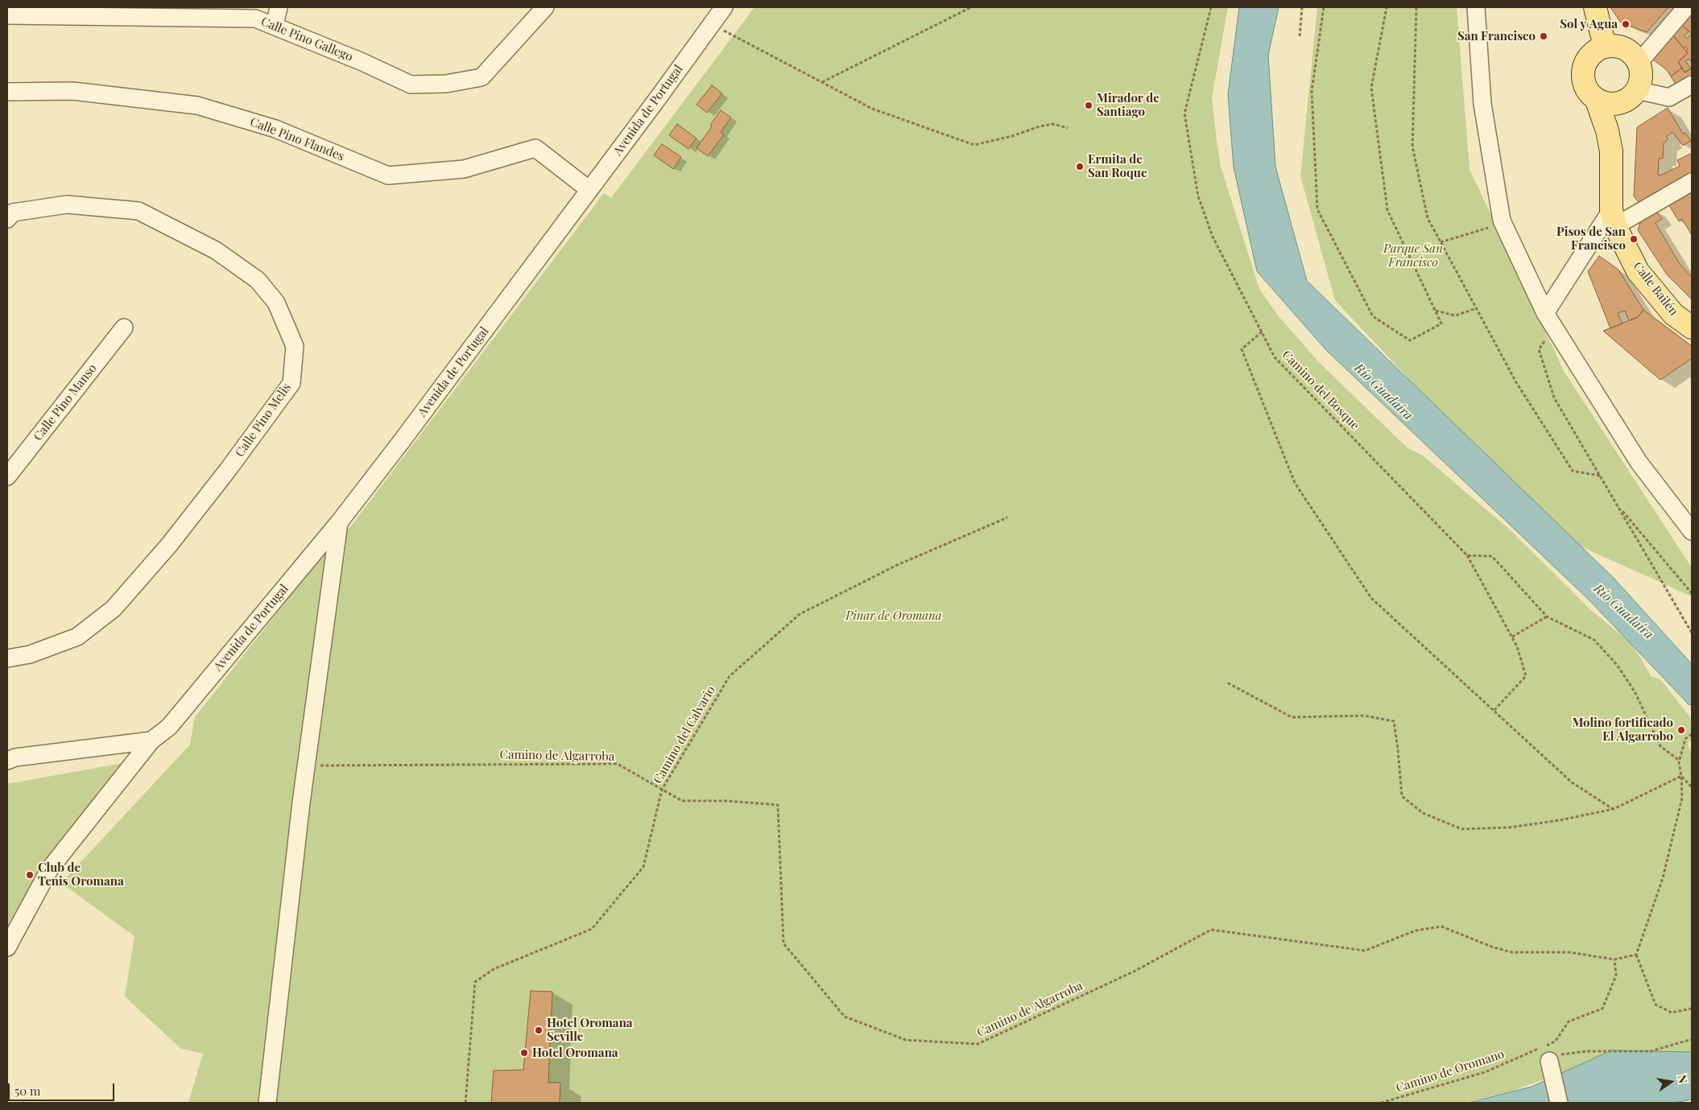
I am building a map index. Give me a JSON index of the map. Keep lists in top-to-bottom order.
{
  "streets": {
    "main road": ["Calle Bailén"],
    "street": [
      "Calle Pino Gallego",
      "Avenida de Portugal",
      "Calle Pino Flandes",
      "Calle Pino Manso",
      "Calle Pino Melis"
    ],
    "path": [
      "Camino del Bosque",
      "Camino del Calvario",
      "Camino de Algarroba",
      "Camino de Oromano"
    ]
  },
  "crossings": [
    ["Avenida de Portugal", "Calle Pino Flandes"],
    ["Camino del Calvario", "Camino de Algarroba"],
    ["Camino de Algarroba", "Camino de Oromano"]
  ],
  "water": ["Río Guadaíra"],
  "parks": ["Parque San Francisco", "Pinar de Oromana"],
  "places": [
    "Sol y Agua",
    "San Francisco",
    "Mirador de Santiago",
    "Ermita de San Roque",
    "Pisos de San Francisco",
    "Molino fortificado El Algarrobo",
    "Club de Tenis Oromana",
    "Hotel Oromana Seville",
    "Hotel Oromana"
  ],
  "scale_bar": "50 m",
  "north": "right"
}
